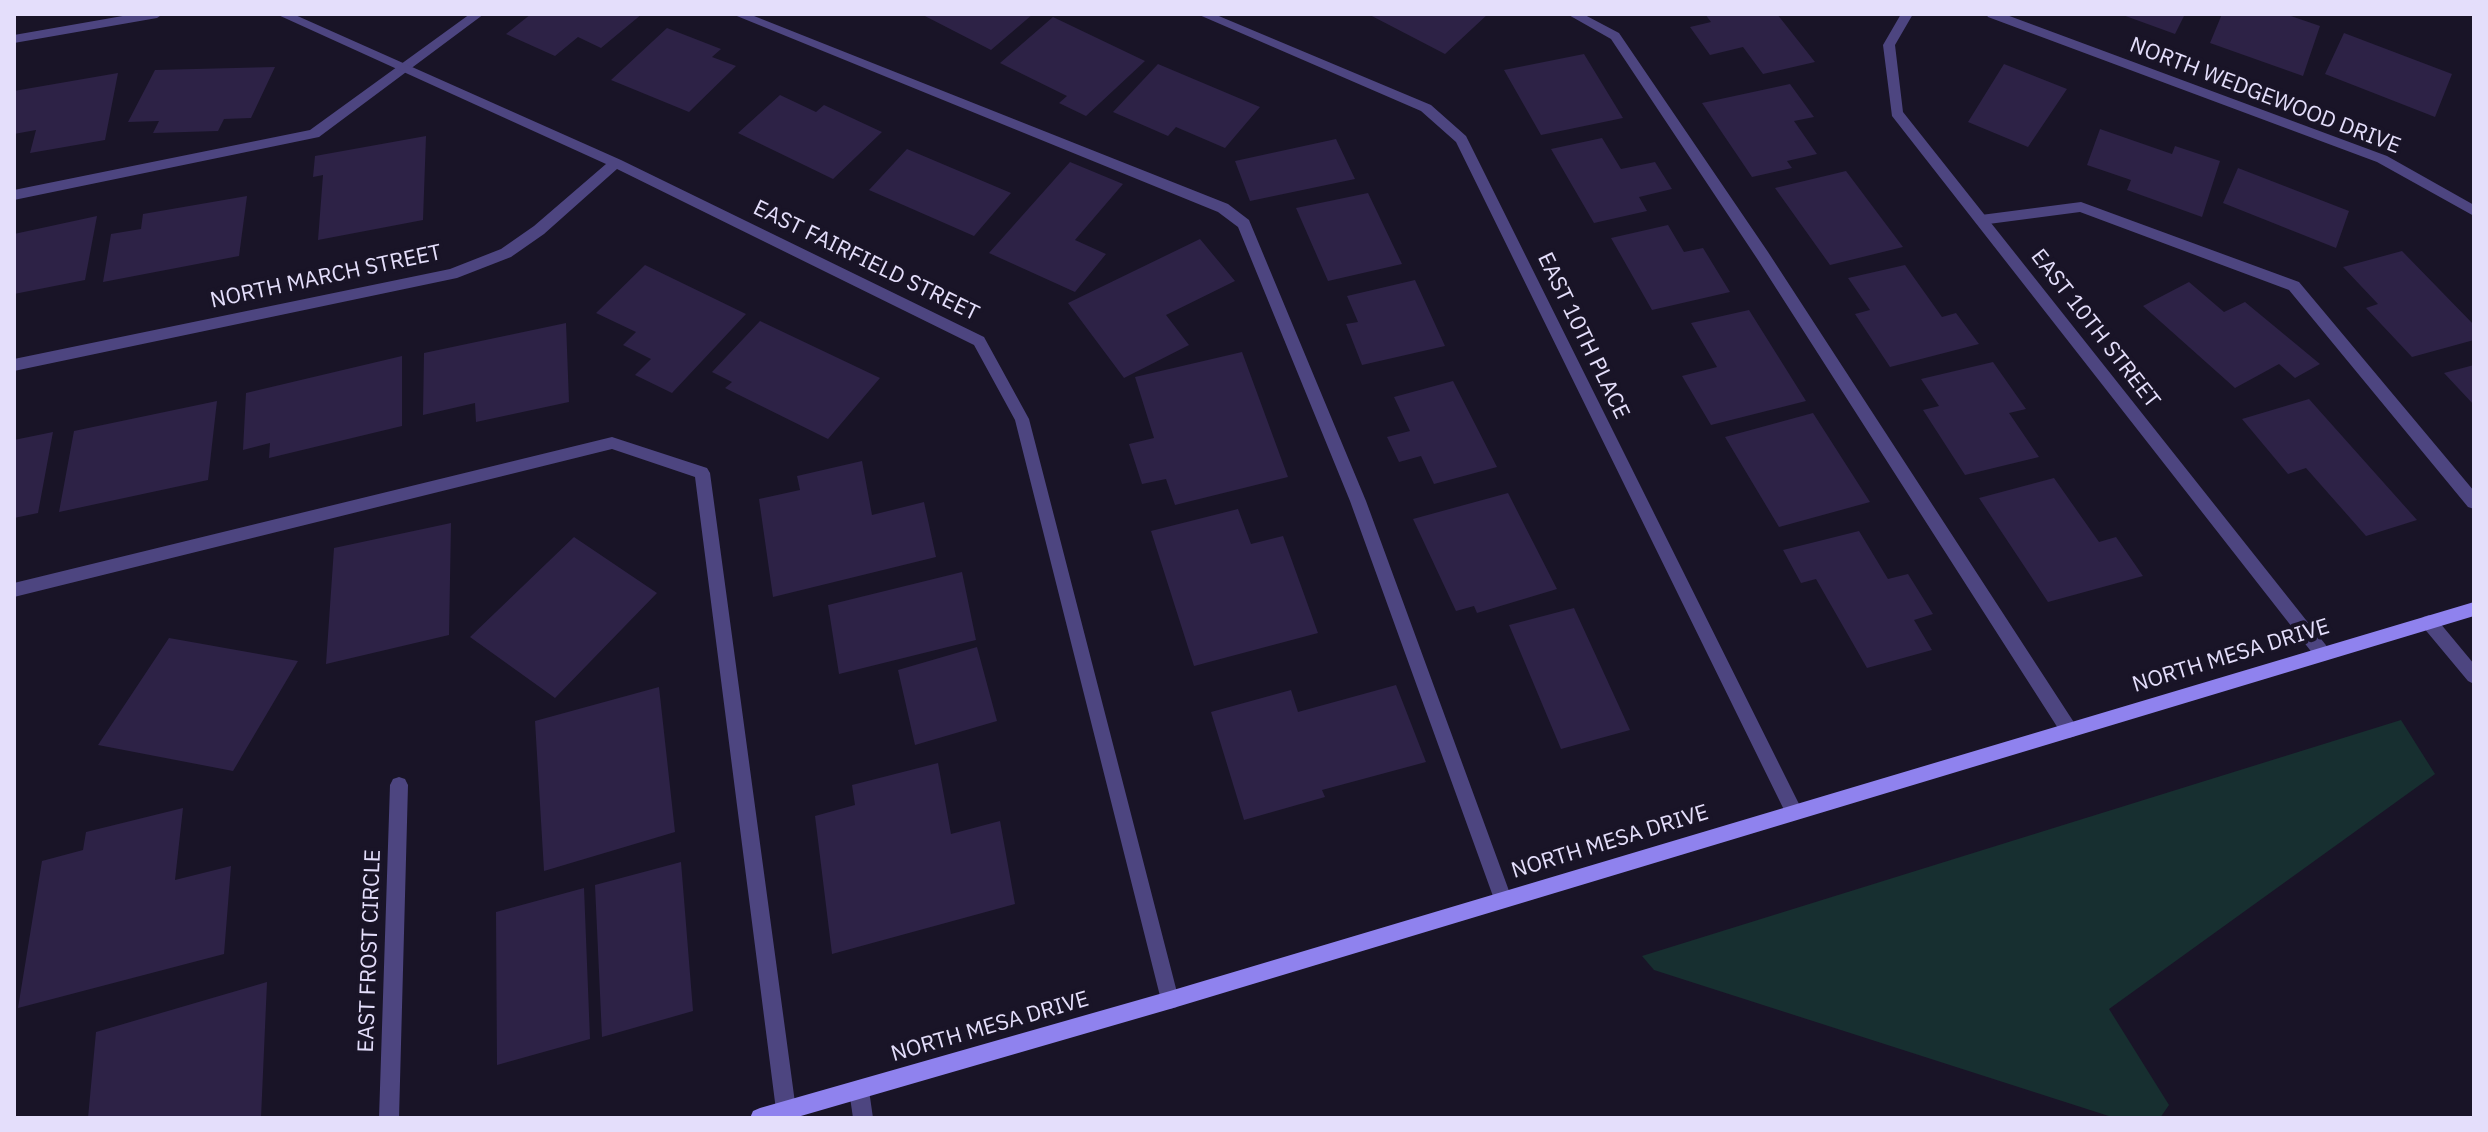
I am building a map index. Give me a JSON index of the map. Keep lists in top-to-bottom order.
{
  "streets": {
    "main road": ["NORTH MESA DRIVE"],
    "street": [
      "NORTH WEDGEWOOD DRIVE",
      "EAST FAIRFIELD STREET",
      "NORTH MARCH STREET",
      "EAST 10TH STREET",
      "EAST 10TH PLACE",
      "EAST FROST CIRCLE"
    ]
  },
  "crossings": [
    ["EAST FAIRFIELD STREET", "NORTH MARCH STREET"],
    ["EAST FAIRFIELD STREET", "NORTH MESA DRIVE"],
    ["EAST 10TH STREET", "NORTH MESA DRIVE"],
    ["EAST 10TH PLACE", "NORTH MESA DRIVE"]
  ]
}
